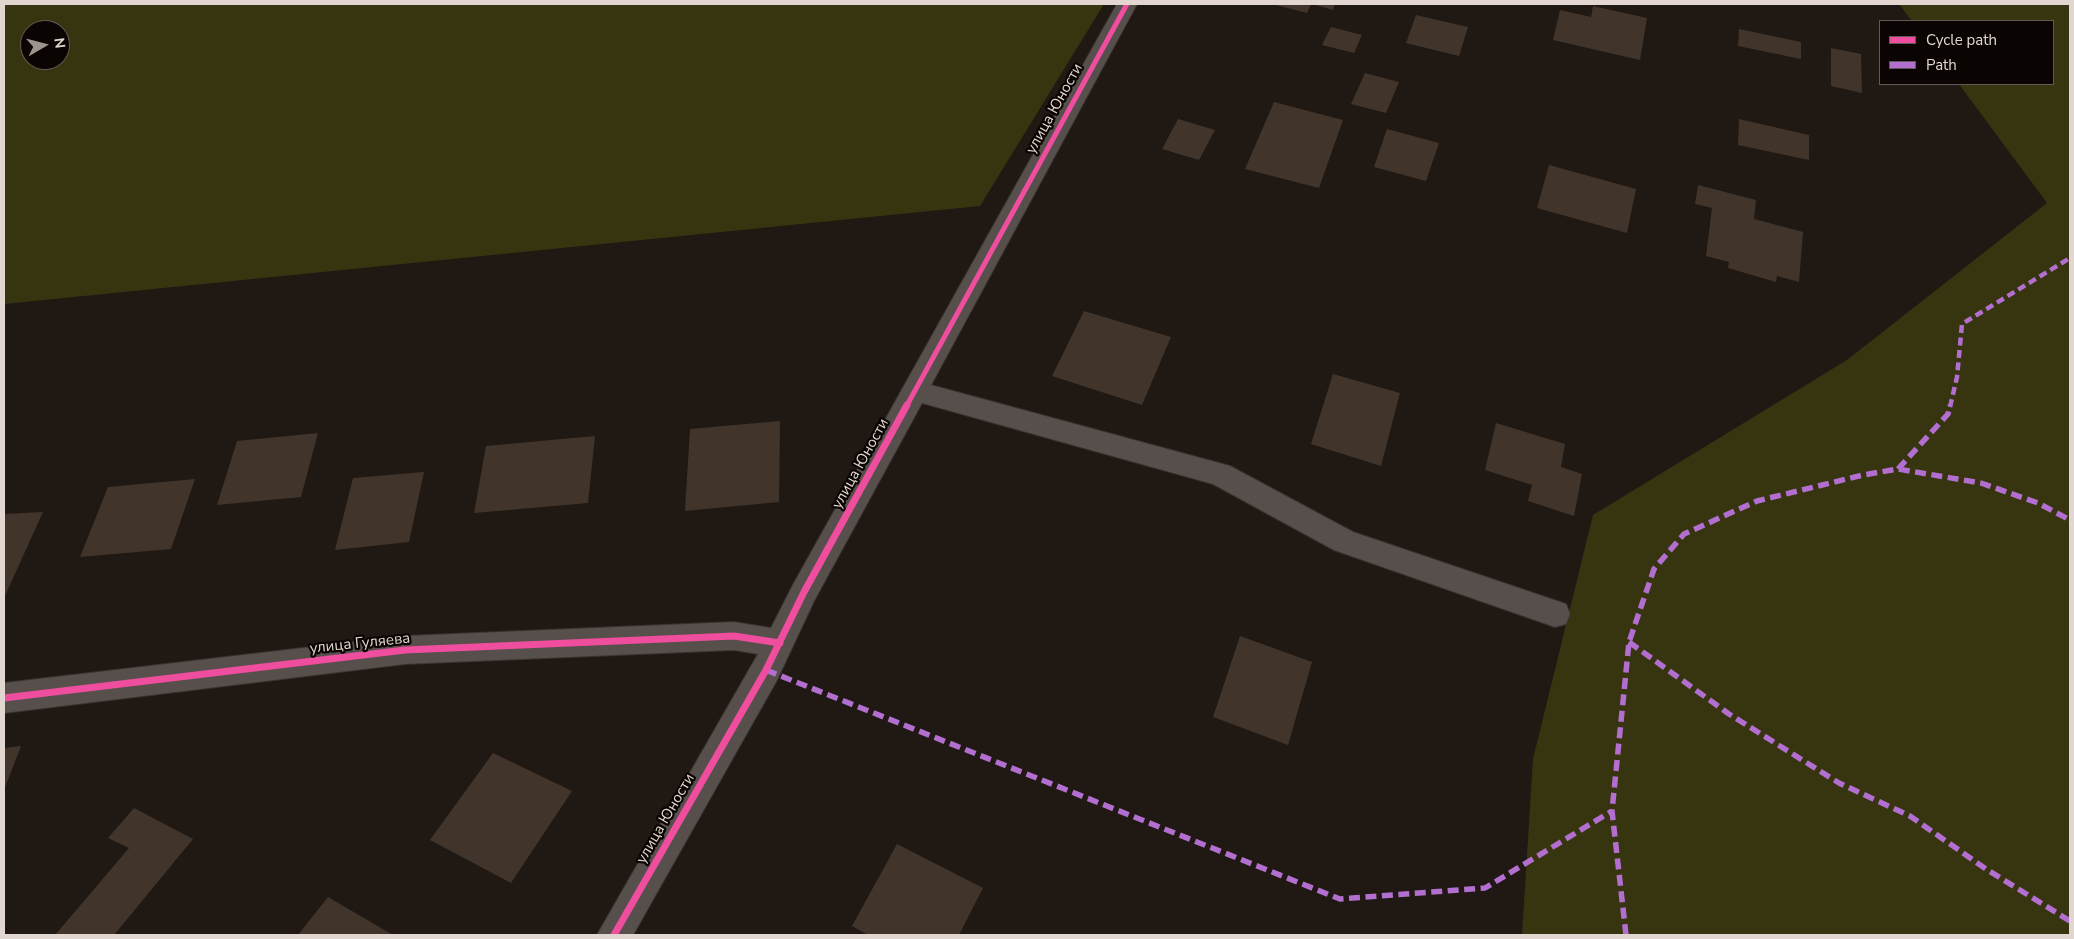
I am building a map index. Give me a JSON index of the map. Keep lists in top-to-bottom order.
{
  "streets": {
    "street": ["улица Юности", "улица Гуляева"]
  },
  "crossings": [
    ["улица Юности", "улица Гуляева"]
  ],
  "legend": ["Cycle path", "Path"],
  "north": "right"
}
